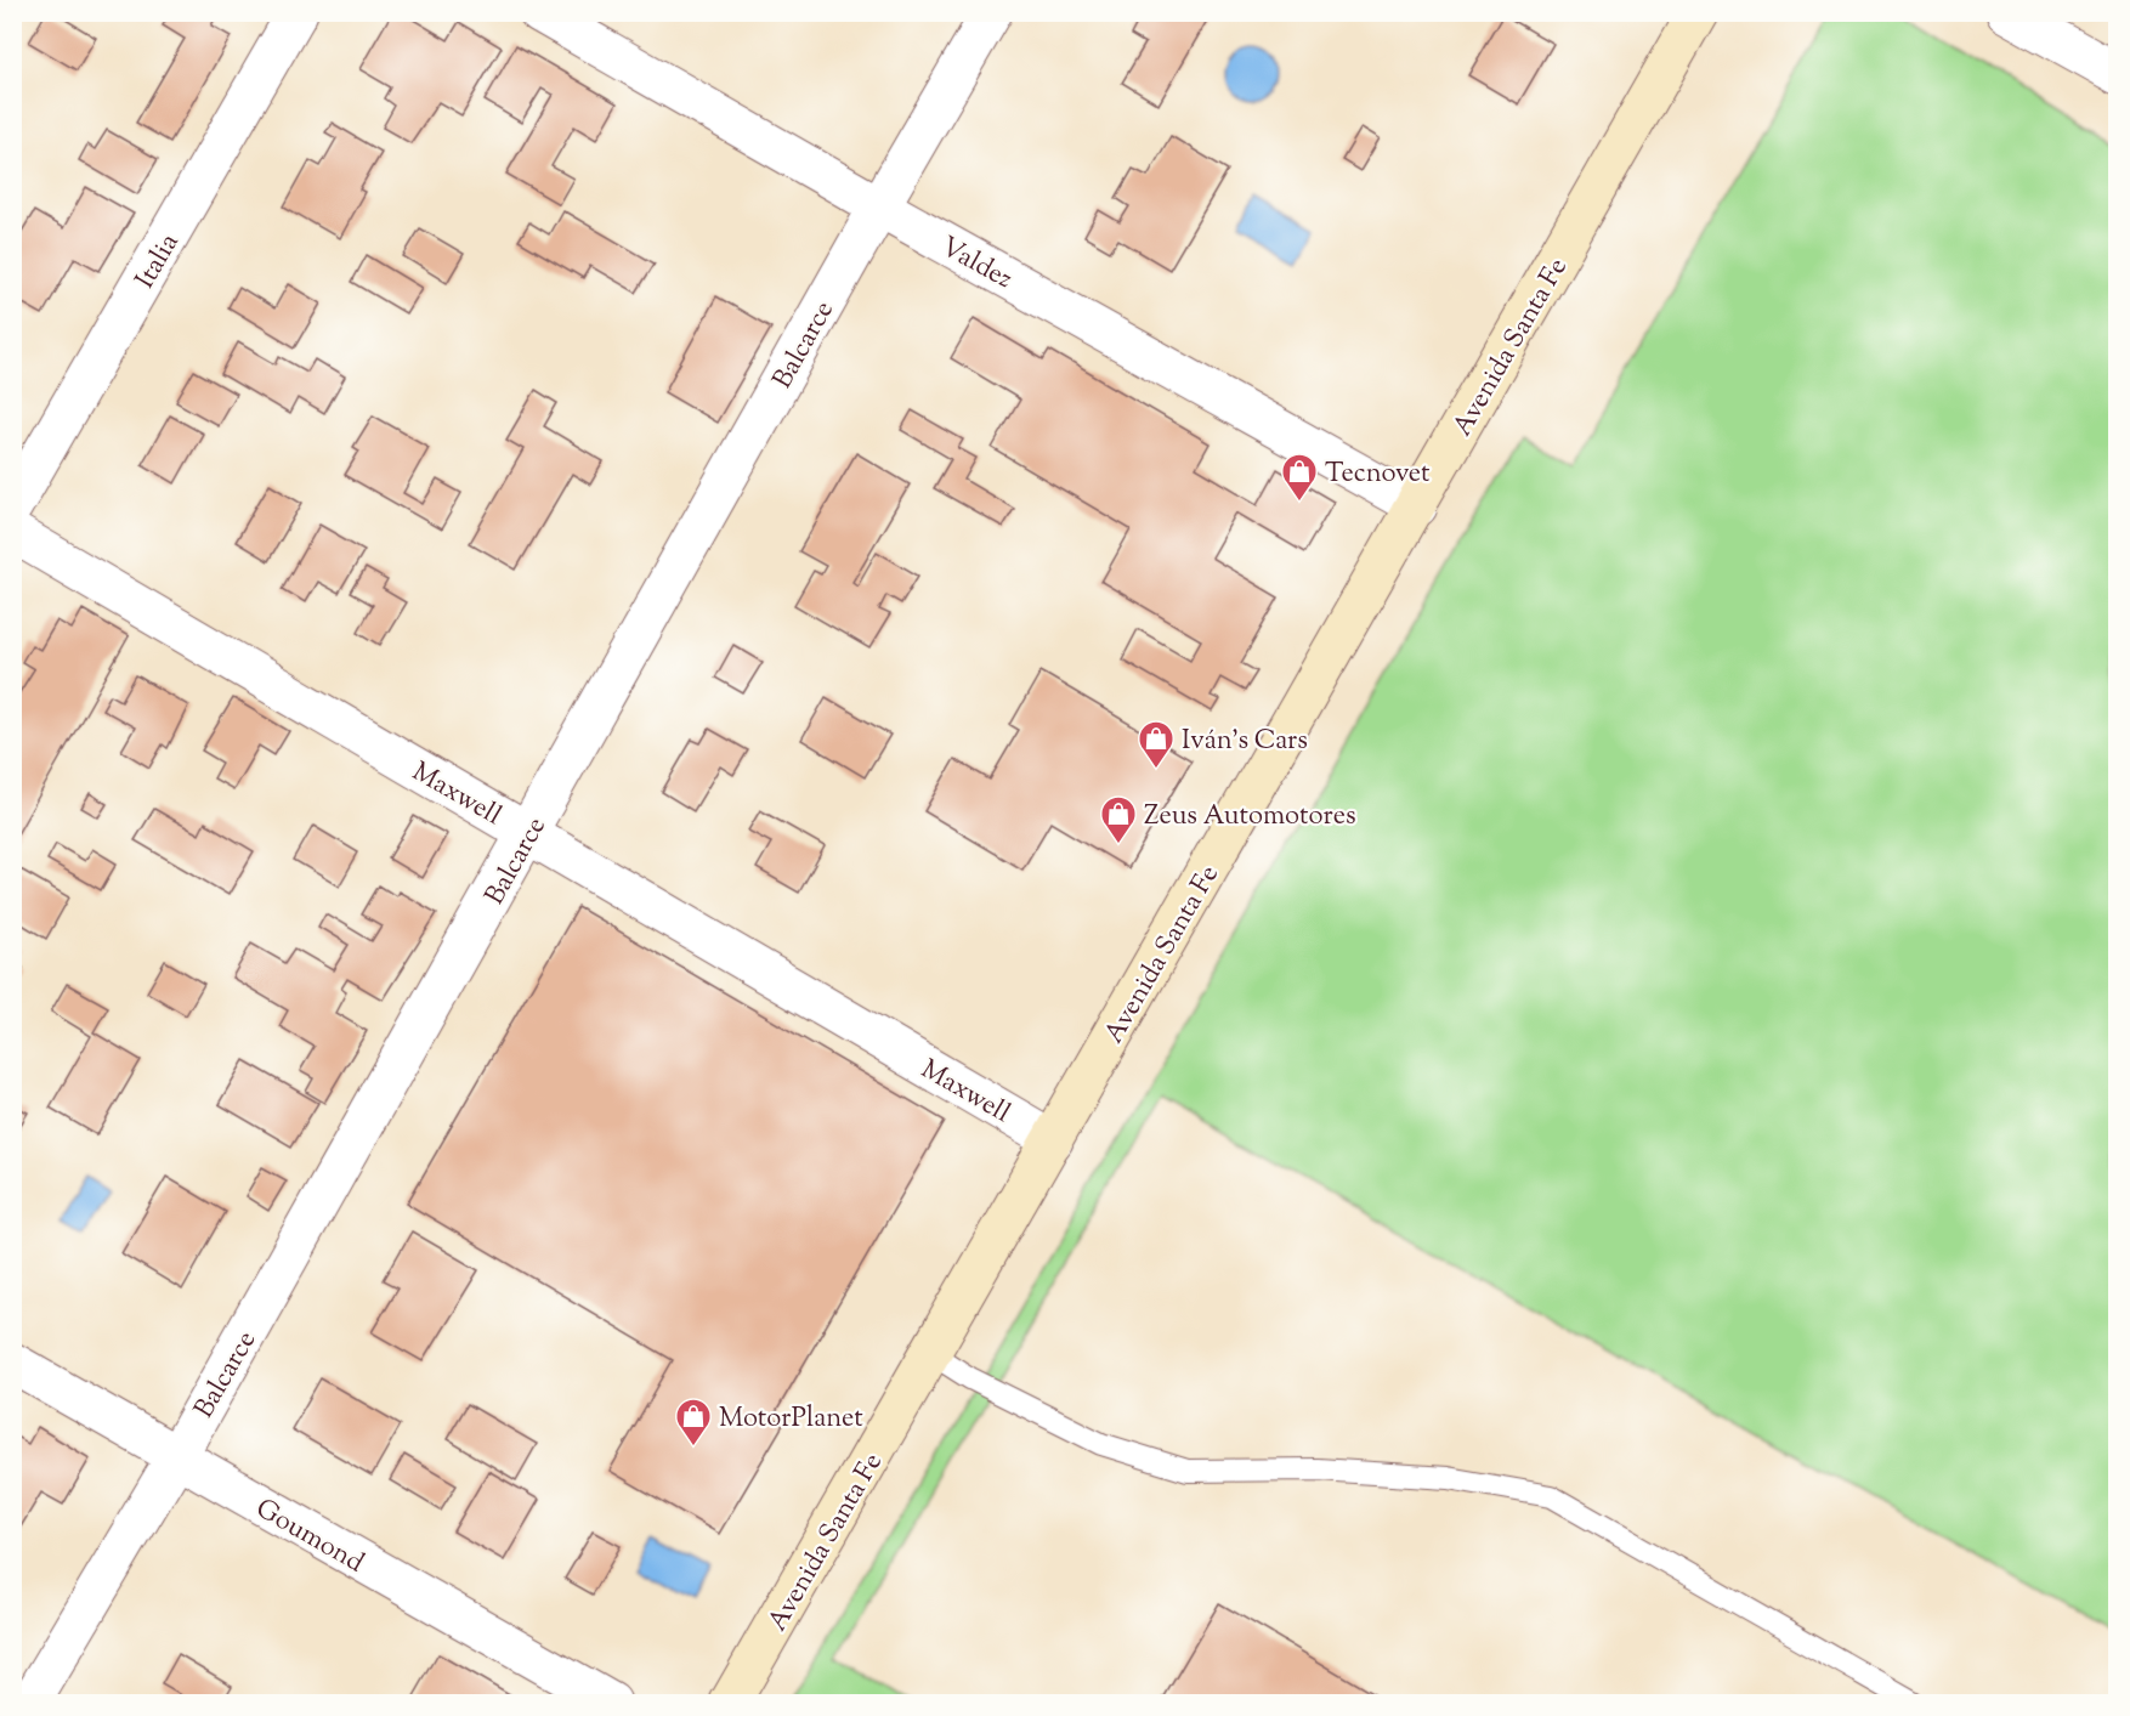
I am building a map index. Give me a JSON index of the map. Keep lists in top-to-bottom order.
{
  "streets": {
    "main road": ["Avenida Santa Fe"],
    "street": [
      "Italia",
      "Valdez",
      "Balcarce",
      "Maxwell",
      "Goumond"
    ]
  },
  "crossings": [
    ["Valdez", "Balcarce"],
    ["Valdez", "Avenida Santa Fe"],
    ["Balcarce", "Maxwell"],
    ["Balcarce", "Goumond"],
    ["Avenida Santa Fe", "Maxwell"]
  ],
  "places": {
    "shop": [
      "Tecnovet",
      "Iván's Cars",
      "Zeus Automotores",
      "MotorPlanet"
    ]
  }
}
